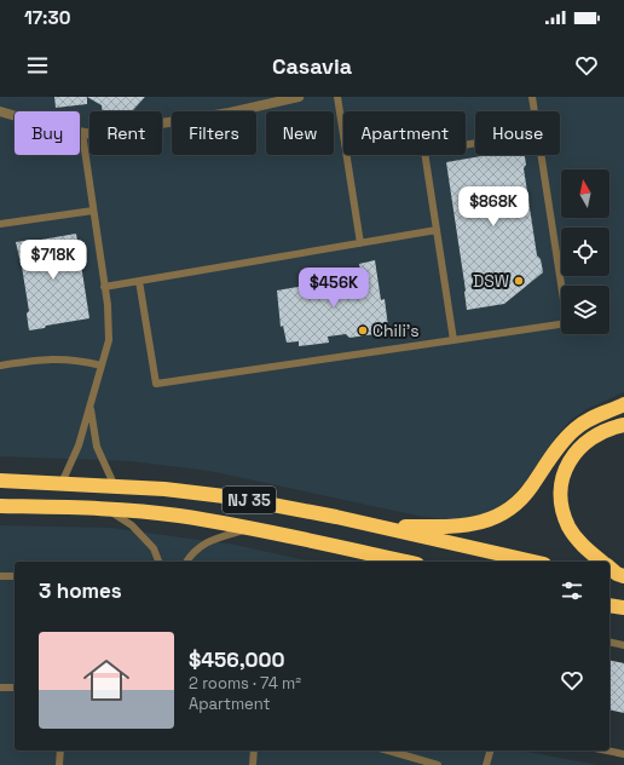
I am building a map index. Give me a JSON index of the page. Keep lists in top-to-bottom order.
{
  "streets": {
    "highway": ["NJ 35"]
  },
  "places": ["DSW", "Chili's"],
  "north": "top",
  "page": {
    "status": "17:30",
    "header": "Casavia",
    "chip": [
      "Buy",
      "Rent",
      "Filters",
      "New",
      "Apartment",
      "House"
    ],
    "price": ["$868K", "$718K", "$456K"],
    "heading": "3 homes",
    "list": [
      {
        "name": "$456,000",
        "note": "2 rooms · 74 m² · Apartment"
      }
    ]
  }
}
